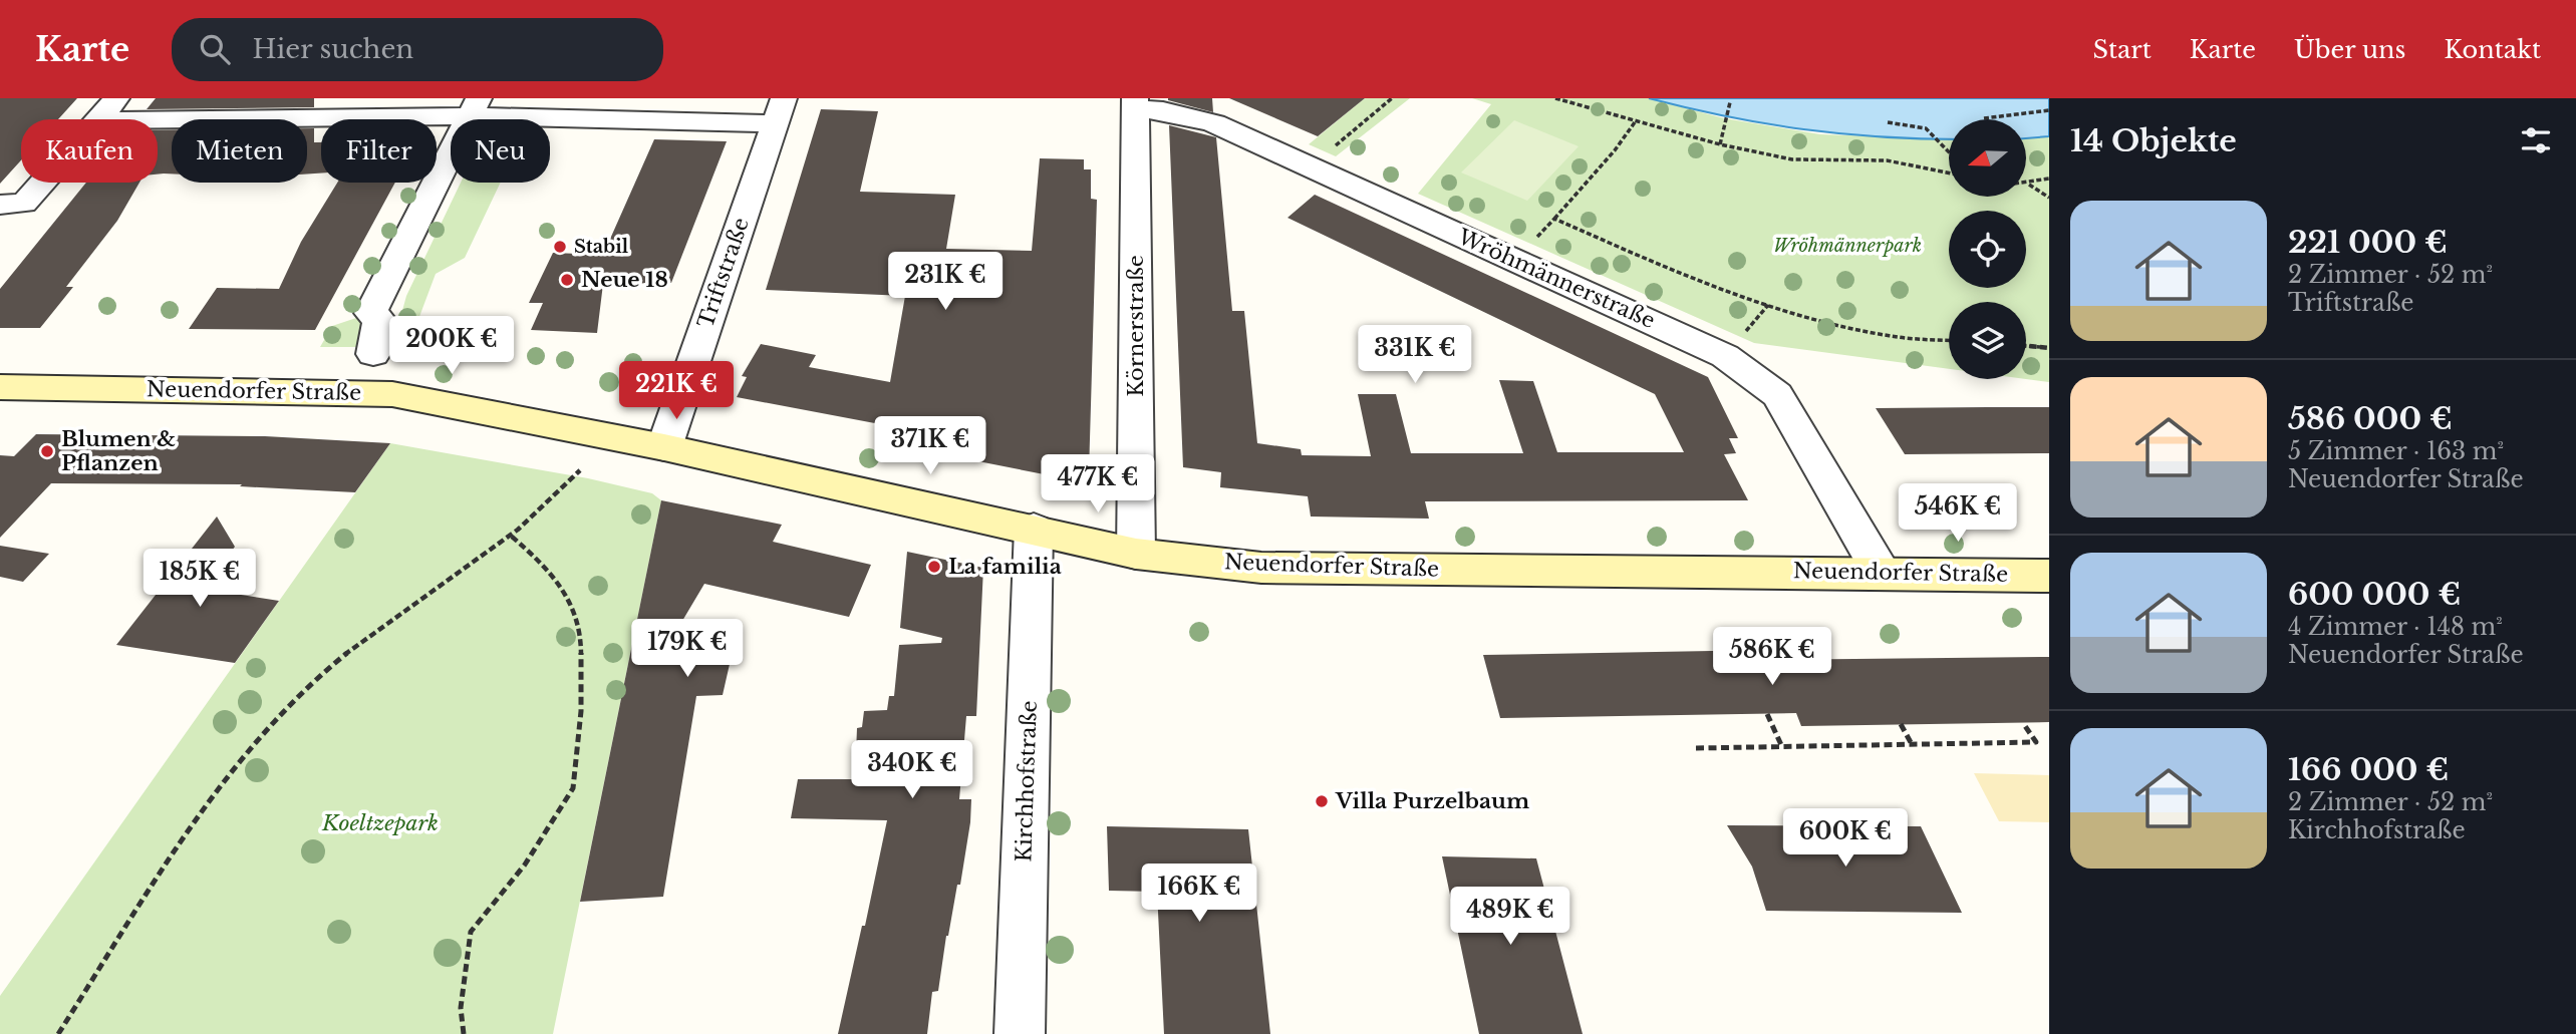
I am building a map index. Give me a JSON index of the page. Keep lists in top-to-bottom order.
{
  "streets": {
    "main road": ["Neuendorfer Straße"],
    "street": [
      "Triftstraße",
      "Wröhmännerstraße",
      "Körnerstraße",
      "Kirchhofstraße"
    ]
  },
  "crossings": [
    ["Triftstraße", "Neuendorfer Straße"],
    ["Wröhmännerstraße", "Körnerstraße"],
    ["Wröhmännerstraße", "Neuendorfer Straße"],
    ["Körnerstraße", "Neuendorfer Straße"],
    ["Neuendorfer Straße", "Kirchhofstraße"]
  ],
  "parks": ["Wröhmännerpark", "Koeltzepark"],
  "places": [
    "Stabil",
    "Neue 18",
    "Blumen & Pflanzen",
    "La familia",
    "Villa Purzelbaum"
  ],
  "north": "left",
  "page": {
    "header": "Karte",
    "search": "Hier suchen",
    "nav": [
      "Start",
      "Karte",
      "Über uns",
      "Kontakt"
    ],
    "heading": "14 Objekte",
    "chip": [
      "Kaufen",
      "Mieten",
      "Filter",
      "Neu"
    ],
    "list": [
      {
        "name": "221 000 €",
        "note": "2 Zimmer · 52 m² · Triftstraße"
      },
      {
        "name": "586 000 €",
        "note": "5 Zimmer · 163 m² · Neuendorfer Straße"
      },
      {
        "name": "600 000 €",
        "note": "4 Zimmer · 148 m² · Neuendorfer Straße"
      },
      {
        "name": "166 000 €",
        "note": "2 Zimmer · 52 m² · Kirchhofstraße"
      }
    ],
    "price": [
      "231K €",
      "200K €",
      "331K €",
      "221K €",
      "371K €",
      "477K €",
      "546K €",
      "185K €",
      "179K €",
      "586K €",
      "340K €",
      "600K €",
      "166K €",
      "489K €"
    ]
  }
}
